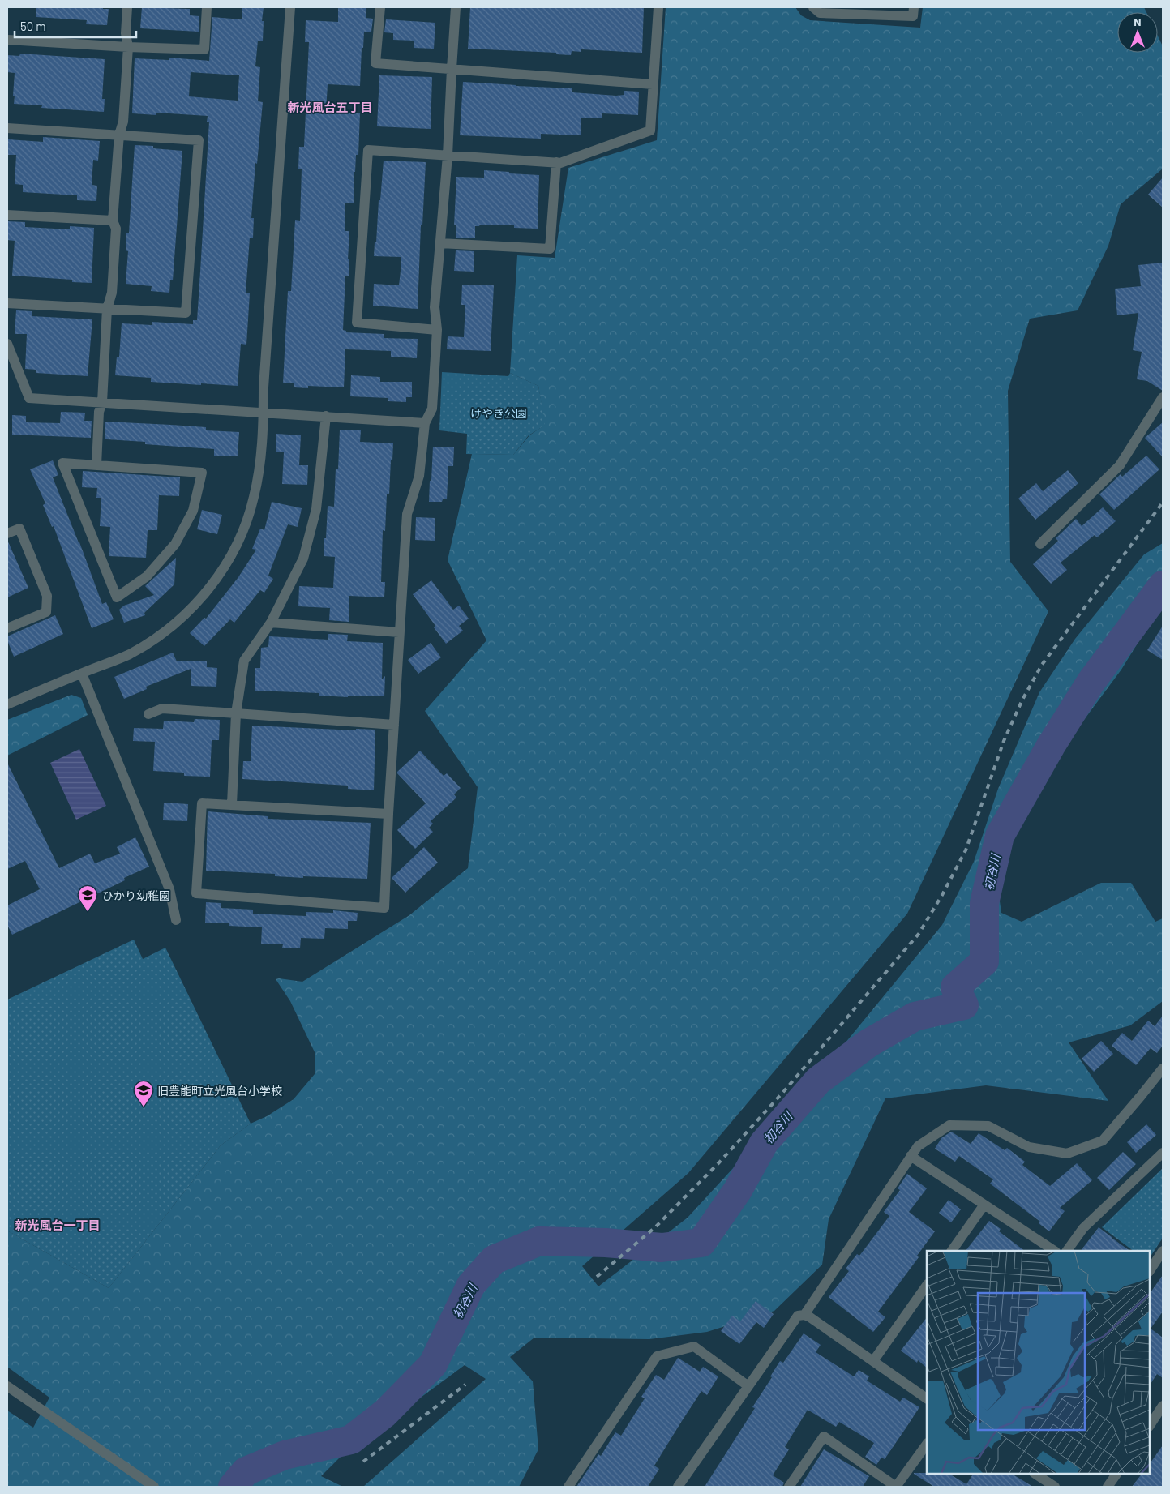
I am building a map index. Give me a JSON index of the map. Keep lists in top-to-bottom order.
{
  "districts": ["新光風台五丁目", "新光風台一丁目"],
  "water": ["初谷川"],
  "parks": ["けやき公園"],
  "places": {
    "school or university": ["ひかり幼稚園", "旧豊能町立光風台小学校"]
  },
  "scale_bar": "50 m",
  "north": "top"
}
